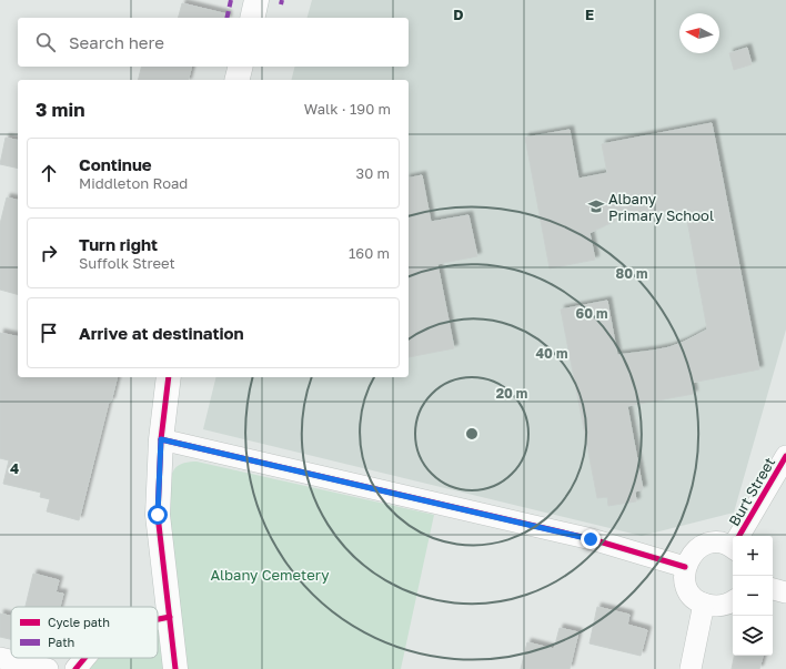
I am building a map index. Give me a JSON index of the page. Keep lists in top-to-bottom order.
{
  "streets": {
    "street": ["Burt Street"]
  },
  "parks": ["Albany Cemetery"],
  "places": {
    "school or university": ["Albany Primary School"]
  },
  "legend": ["Cycle path", "Path"],
  "north": "left",
  "page": {
    "search": "Search here",
    "heading": ["3 min", "Walk · 190 m"],
    "list": [
      ["Continue", "Middleton Road", "30 m"],
      ["Turn right", "Suffolk Street", "160 m"],
      "Arrive at destination"
    ],
    "map_buttons": ["+", "−"]
  },
  "grid": {
    "columns": ["D", "E"],
    "rows": ["4"]
  },
  "rings": [
    "80 m",
    "60 m",
    "40 m",
    "20 m"
  ]
}
